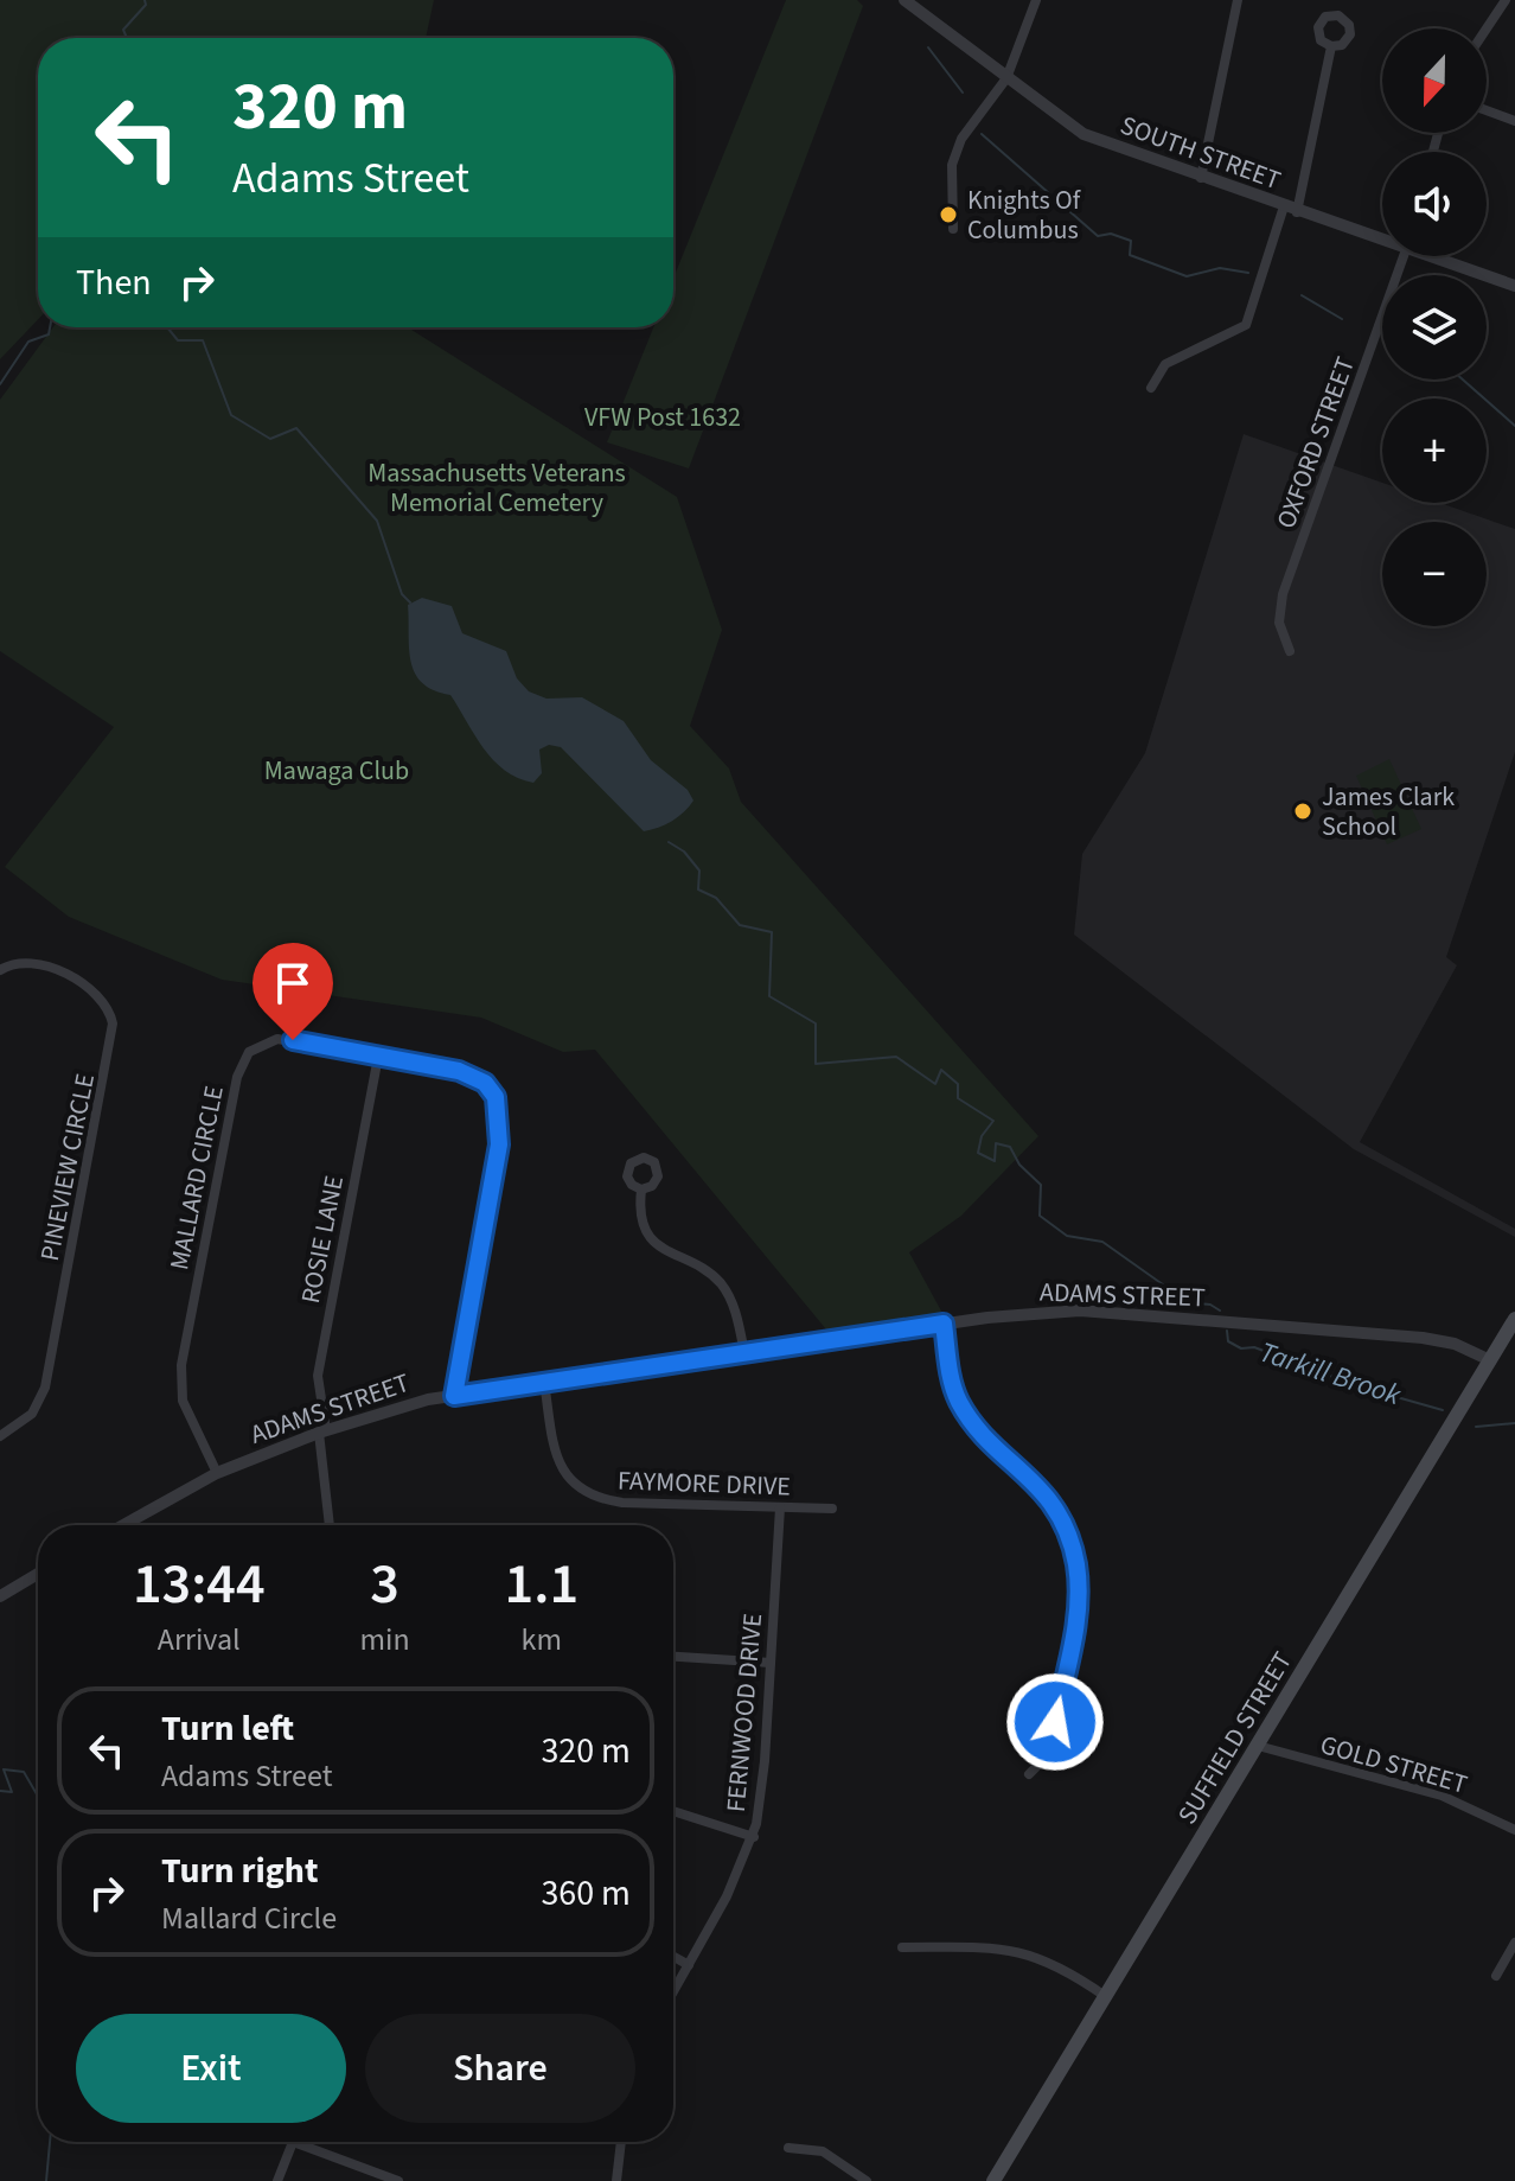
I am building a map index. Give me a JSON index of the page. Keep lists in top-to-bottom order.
{
  "streets": {
    "main road": ["SUFFIELD STREET"],
    "street": [
      "SOUTH STREET",
      "OXFORD STREET",
      "PINEVIEW CIRCLE",
      "MALLARD CIRCLE",
      "ROSIE LANE",
      "ADAMS STREET",
      "FAYMORE DRIVE",
      "FERNWOOD DRIVE",
      "GOLD STREET"
    ]
  },
  "crossings": [
    ["MALLARD CIRCLE", "ROSIE LANE"],
    ["MALLARD CIRCLE", "ADAMS STREET"],
    ["ROSIE LANE", "ADAMS STREET"],
    ["ADAMS STREET", "FAYMORE DRIVE"],
    ["ADAMS STREET", "SUFFIELD STREET"],
    ["FAYMORE DRIVE", "FERNWOOD DRIVE"],
    ["SUFFIELD STREET", "GOLD STREET"]
  ],
  "water": ["Tarkill Brook"],
  "parks": ["VFW Post 1632", "Massachusetts Veterans Memorial Cemetery", "Mawaga Club"],
  "places": ["Knights Of Columbus", "James Clark School"],
  "north": "bottom",
  "page": {
    "map_buttons": ["+", "−"],
    "turn": ["320 m", "Adams Street"],
    "then": "Then",
    "eta": [
      "13:44",
      "Arrival",
      "3",
      "min",
      "1.1",
      "km"
    ],
    "list": [
      {
        "name": "Turn left",
        "note": "Adams Street",
        "value": "320 m"
      },
      {
        "name": "Turn right",
        "note": "Mallard Circle",
        "value": "360 m"
      }
    ],
    "buttons": ["Exit", "Share"]
  }
}
